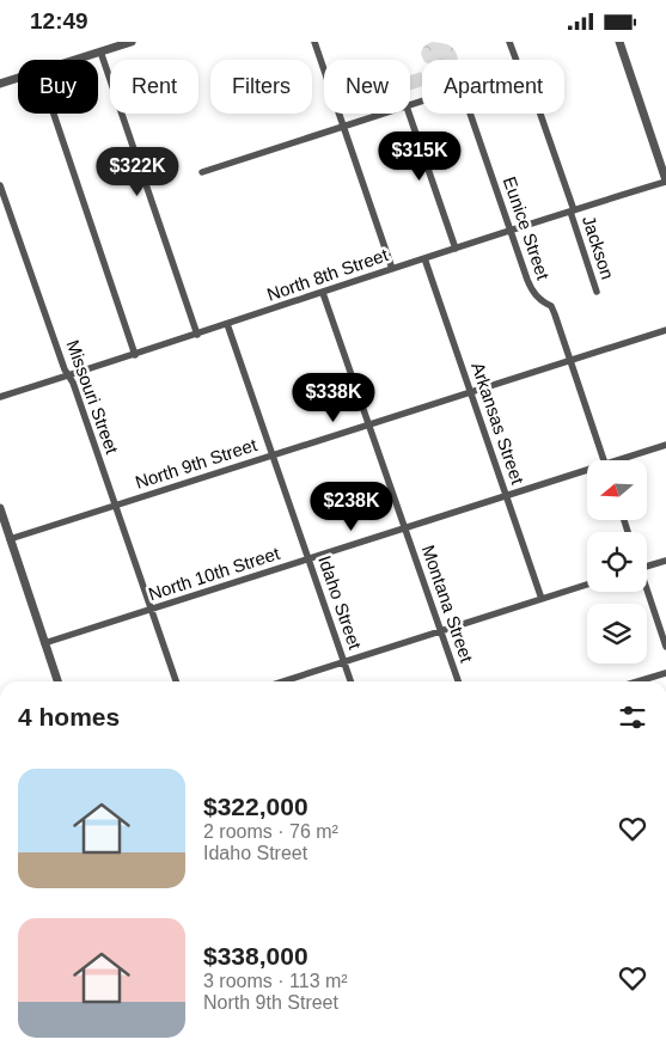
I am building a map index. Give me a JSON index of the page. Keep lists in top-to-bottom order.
{
  "streets": {
    "street": [
      "Eunice Street",
      "Jackson",
      "North 8th Street",
      "Missouri Street",
      "Arkansas Street",
      "North 9th Street",
      "North 10th Street",
      "Idaho Street",
      "Montana Street"
    ]
  },
  "crossings": [
    ["Eunice Street", "North 8th Street"],
    ["Eunice Street", "North 9th Street"],
    ["Jackson", "North 8th Street"],
    ["North 8th Street", "Missouri Street"],
    ["North 8th Street", "Arkansas Street"],
    ["North 8th Street", "Idaho Street"],
    ["North 8th Street", "Montana Street"],
    ["Missouri Street", "North 9th Street"],
    ["Missouri Street", "North 10th Street"],
    ["Arkansas Street", "North 9th Street"],
    ["Arkansas Street", "North 10th Street"],
    ["North 9th Street", "Idaho Street"],
    ["North 9th Street", "Montana Street"],
    ["North 10th Street", "Idaho Street"],
    ["North 10th Street", "Montana Street"]
  ],
  "north": "left",
  "page": {
    "status": "12:49",
    "chip": [
      "Buy",
      "Rent",
      "Filters",
      "New",
      "Apartment"
    ],
    "price": [
      "$315K",
      "$322K",
      "$338K",
      "$238K"
    ],
    "heading": "4 homes",
    "list": [
      {
        "name": "$322,000",
        "note": "2 rooms · 76 m² · Idaho Street"
      },
      {
        "name": "$338,000",
        "note": "3 rooms · 113 m² · North 9th Street"
      }
    ]
  }
}
